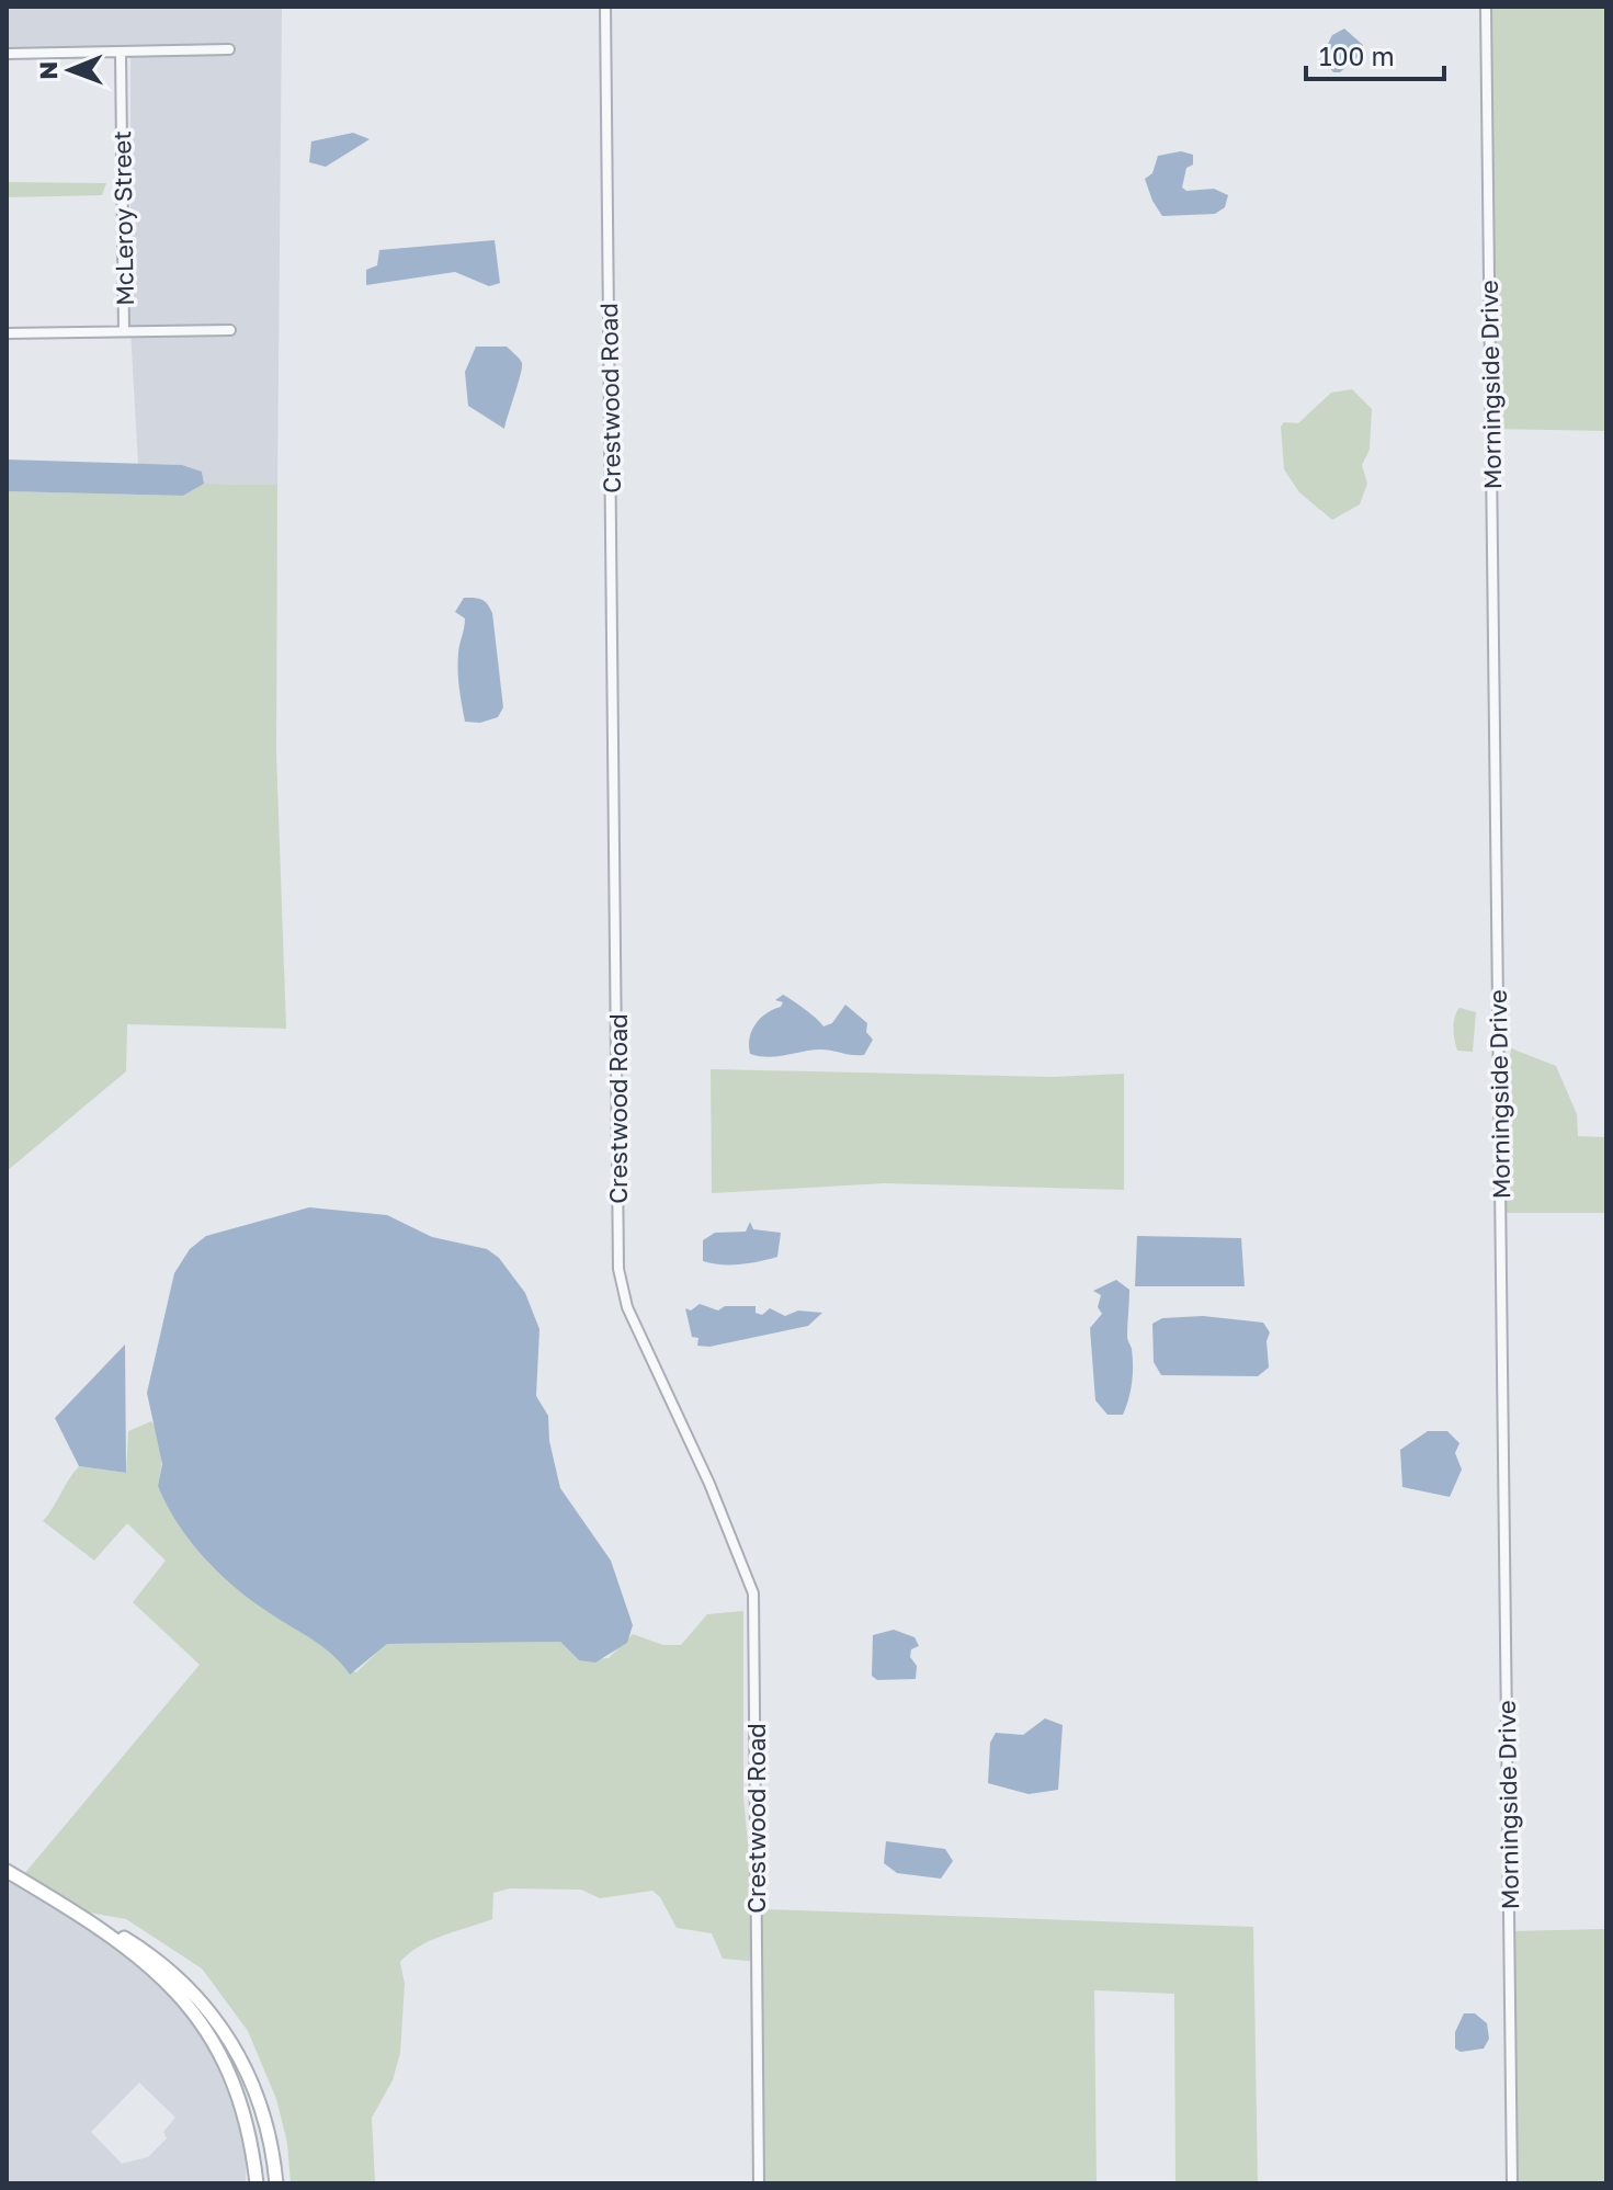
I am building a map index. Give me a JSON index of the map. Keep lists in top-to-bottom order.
{
  "streets": {
    "street": ["McLeroy Street", "Morningside Drive", "Crestwood Road"]
  },
  "scale_bar": "100 m",
  "north": "left"
}
